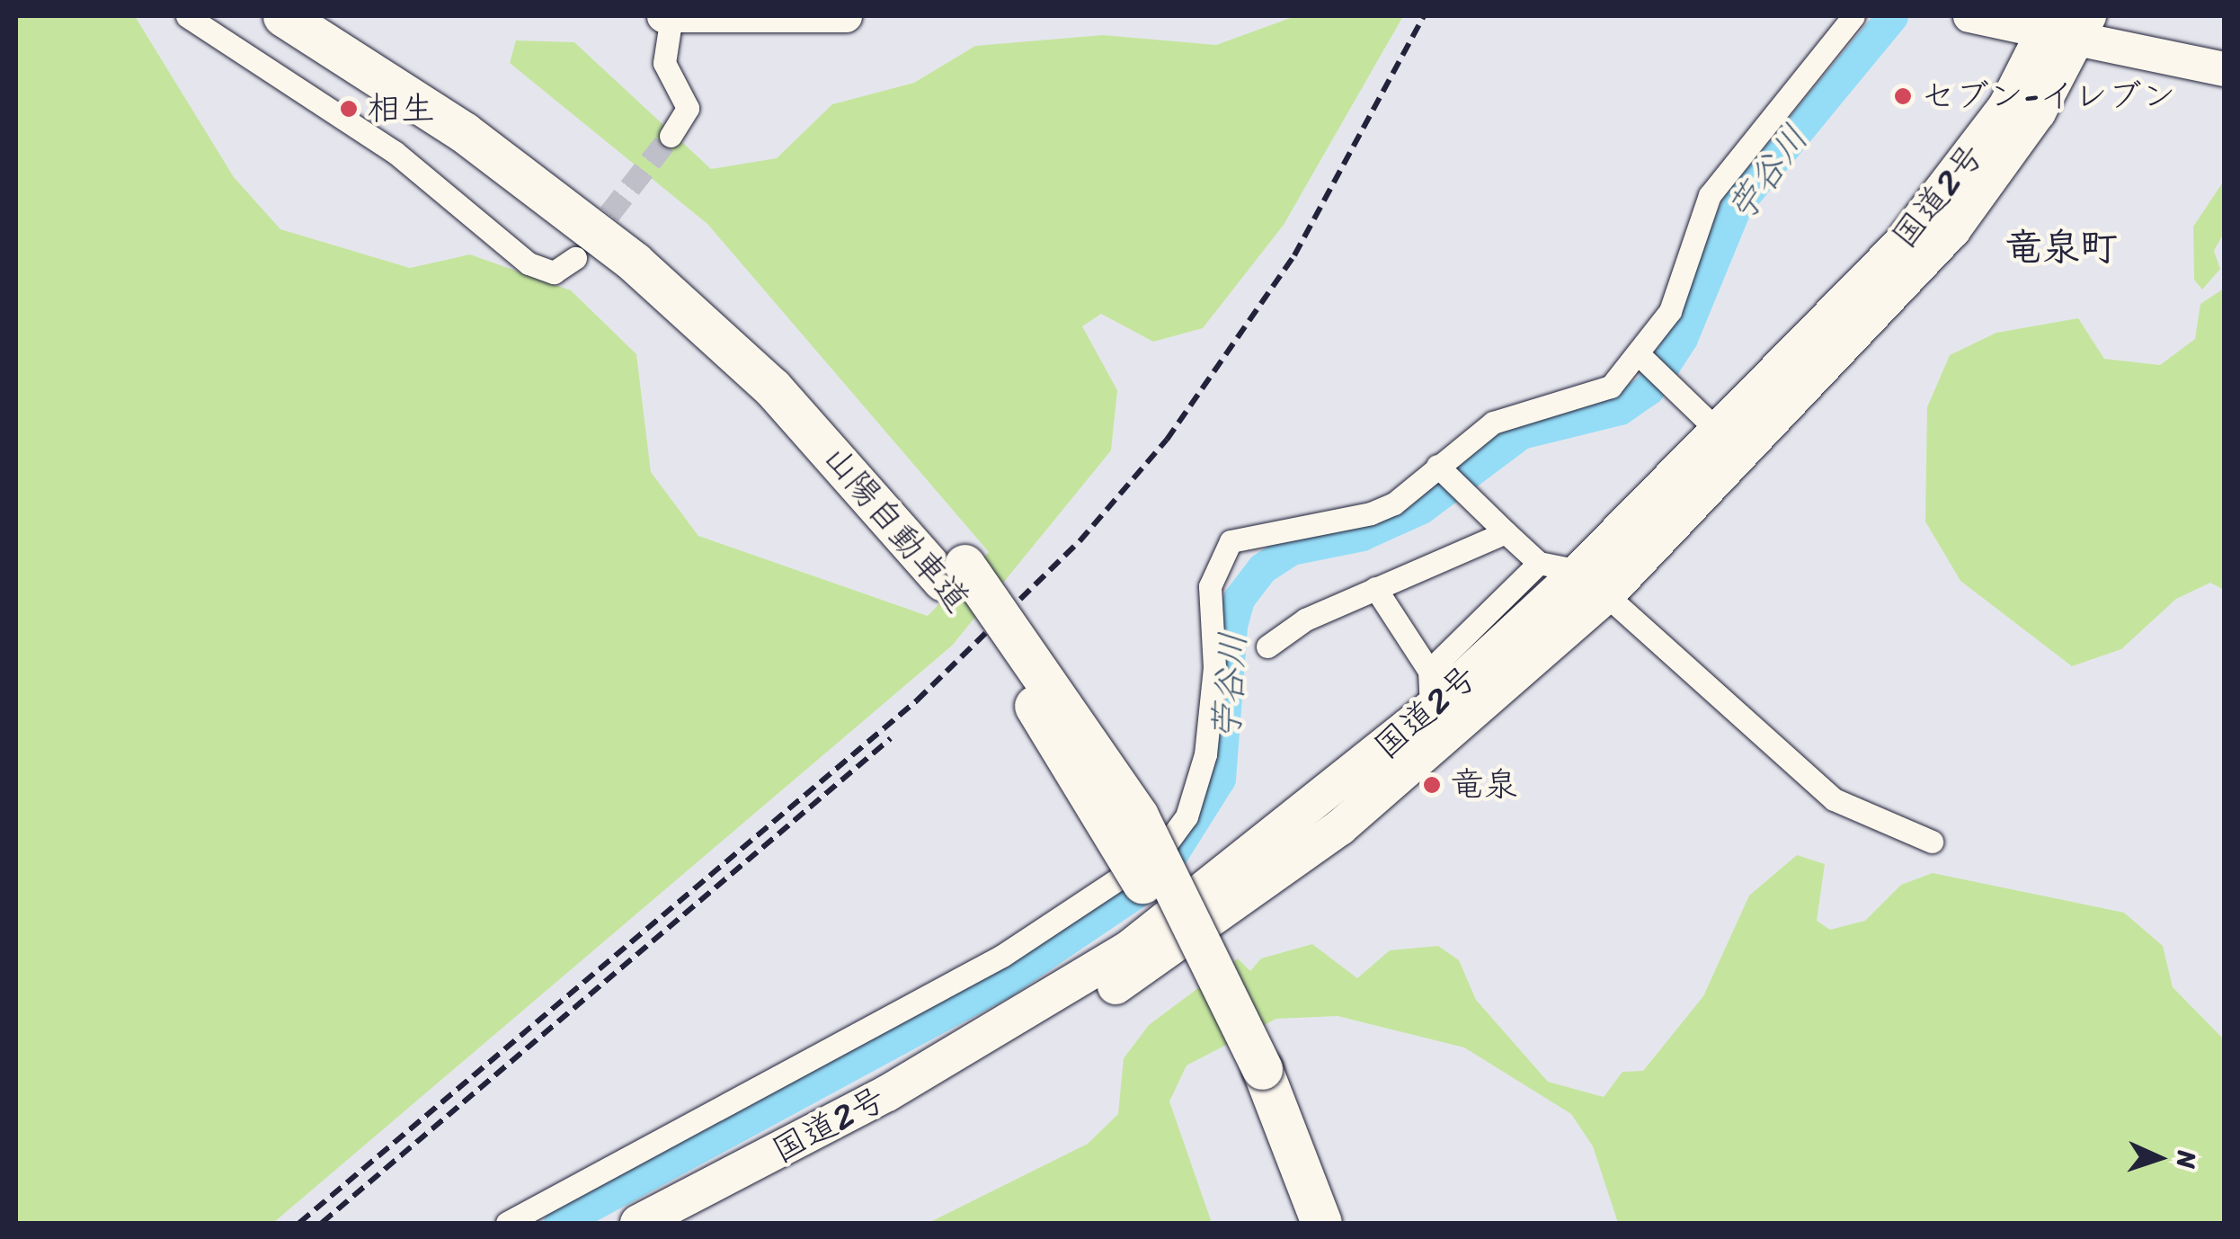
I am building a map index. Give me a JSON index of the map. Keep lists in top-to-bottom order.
{
  "streets": {
    "highway": ["国道2号", "山陽自動車道"]
  },
  "districts": ["竜泉町"],
  "water": ["苧谷川"],
  "places": ["セブン-イレブン", "相生", "竜泉"],
  "north": "right"
}
